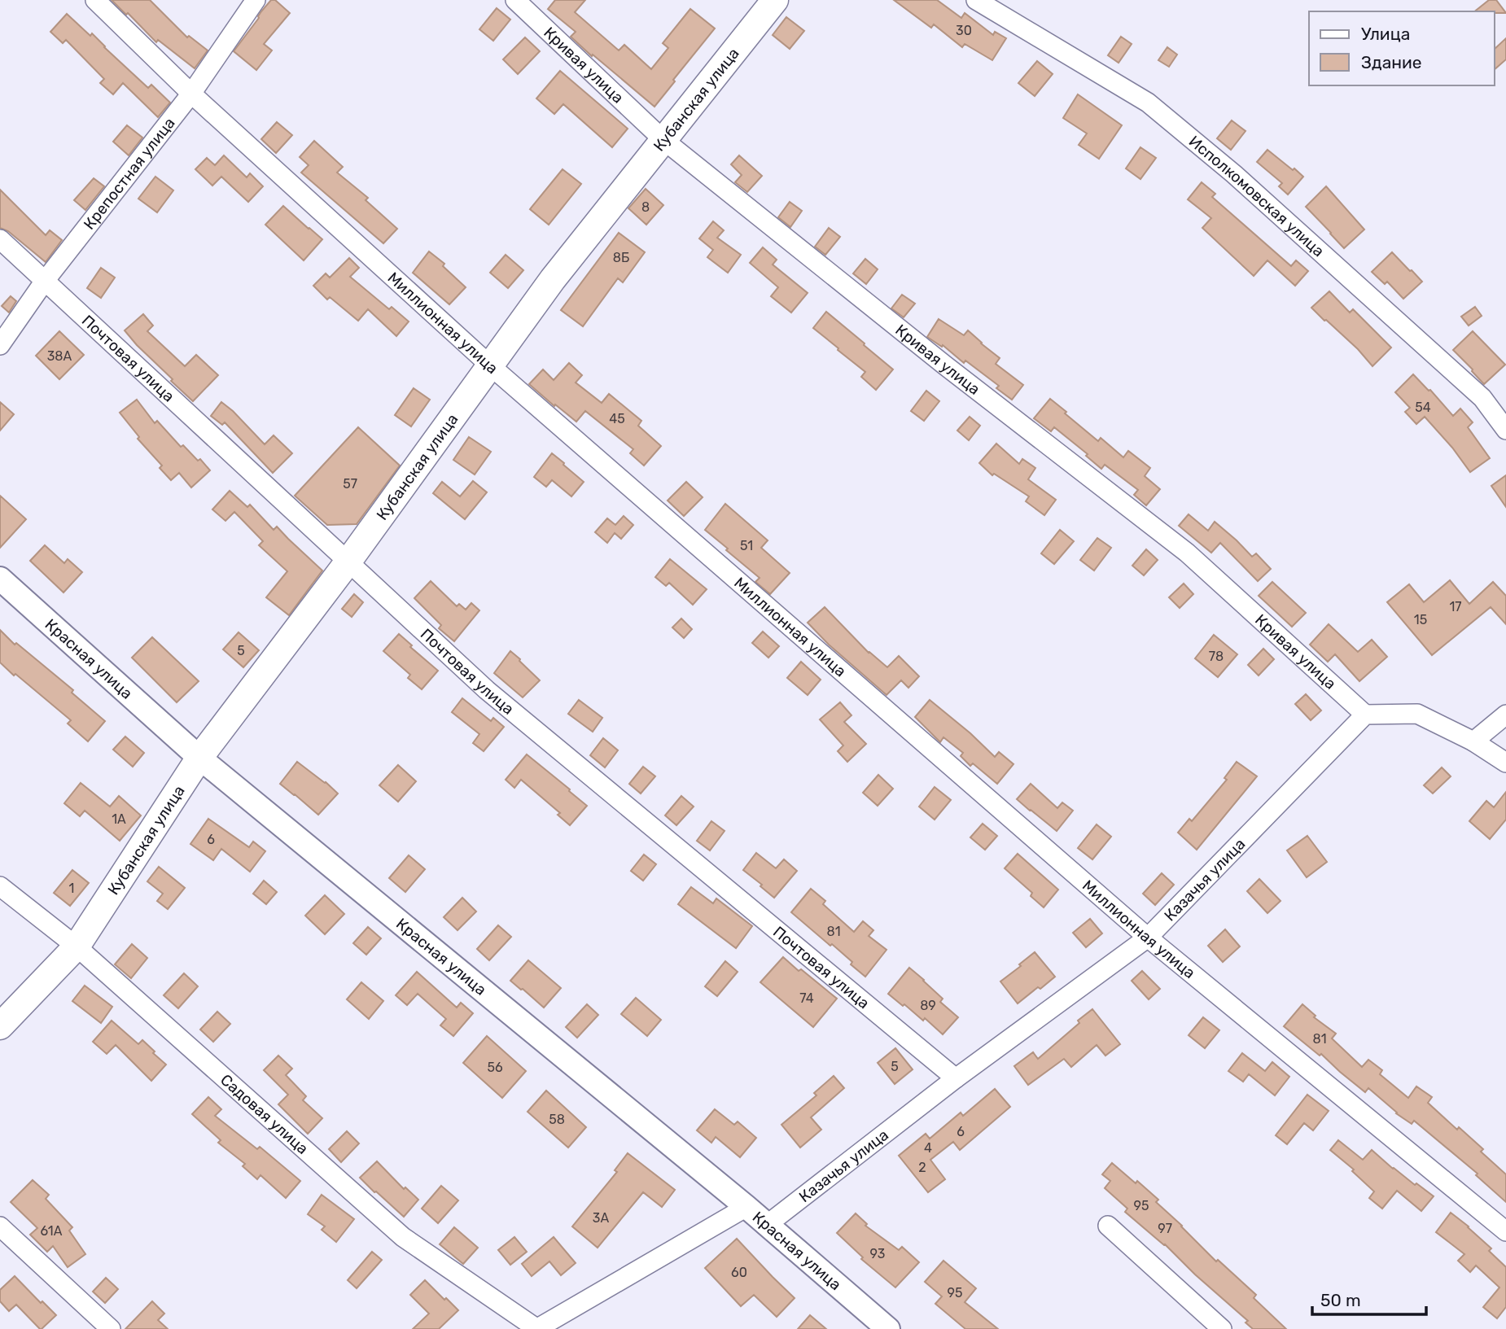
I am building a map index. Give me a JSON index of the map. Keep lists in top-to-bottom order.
{
  "streets": {
    "main road": ["Кубанская улица"],
    "street": [
      "Кривая улица",
      "Крепостная улица",
      "Исполкомовская улица",
      "Миллионная улица",
      "Почтовая улица",
      "Красная улица",
      "Казачья улица",
      "Садовая улица"
    ]
  },
  "crossings": [
    ["Кривая улица", "Кубанская улица"],
    ["Кривая улица", "Казачья улица"],
    ["Кубанская улица", "Миллионная улица"],
    ["Кубанская улица", "Почтовая улица"],
    ["Кубанская улица", "Красная улица"],
    ["Кубанская улица", "Садовая улица"],
    ["Крепостная улица", "Миллионная улица"],
    ["Крепостная улица", "Почтовая улица"],
    ["Миллионная улица", "Казачья улица"],
    ["Почтовая улица", "Казачья улица"],
    ["Красная улица", "Казачья улица"]
  ],
  "house_numbers": [
    "30",
    "8",
    "8Б",
    "38А",
    "54",
    "45",
    "57",
    "51",
    "17",
    "15",
    "5",
    "78",
    "1А",
    "6",
    "1",
    "81",
    "74",
    "89",
    "81",
    "5",
    "56",
    "58",
    "6",
    "4",
    "2",
    "95",
    "3А",
    "97",
    "61А",
    "93",
    "60",
    "95"
  ],
  "legend": ["Улица", "Здание"],
  "scale_bar": "50 m"
}
